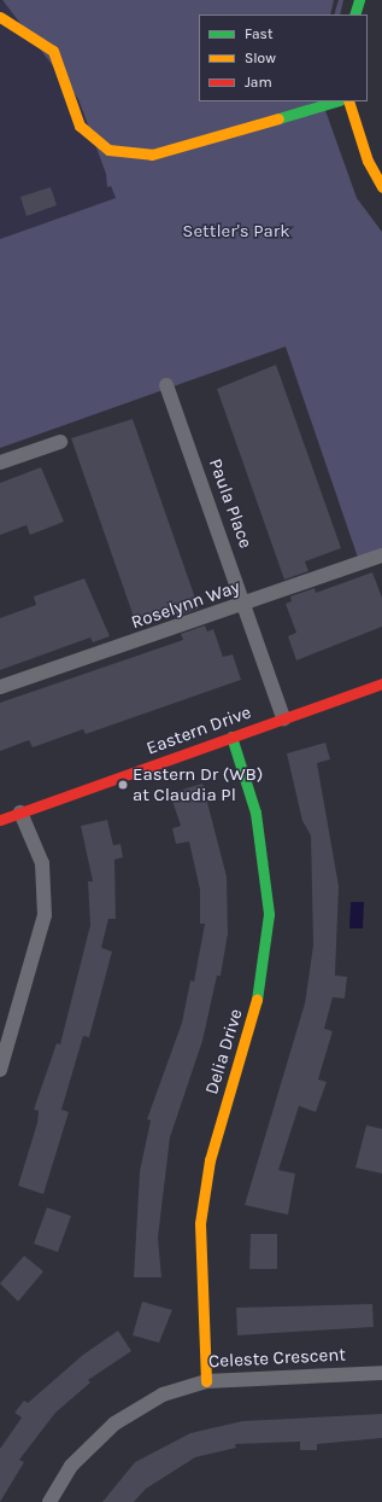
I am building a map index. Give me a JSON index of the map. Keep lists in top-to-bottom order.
{
  "streets": {
    "street": [
      "Paula Place",
      "Roselynn Way",
      "Eastern Drive",
      "Delia Drive",
      "Celeste Crescent"
    ]
  },
  "crossings": [
    ["Paula Place", "Roselynn Way"],
    ["Paula Place", "Eastern Drive"],
    ["Eastern Drive", "Delia Drive"],
    ["Delia Drive", "Celeste Crescent"]
  ],
  "parks": ["Settler's Park"],
  "places": ["Eastern Dr (WB) at Claudia Pl"],
  "legend": ["Fast", "Slow", "Jam"]
}
